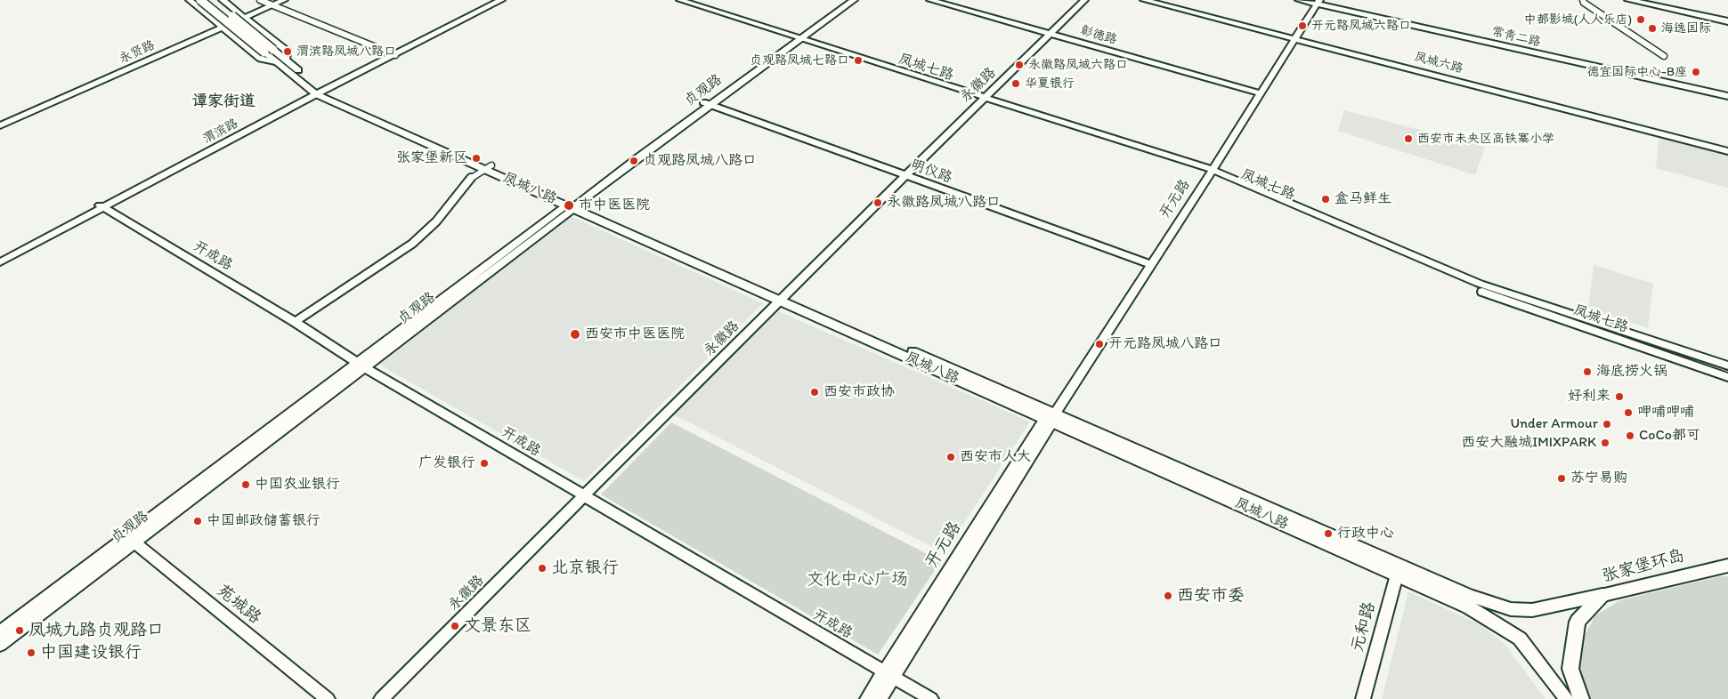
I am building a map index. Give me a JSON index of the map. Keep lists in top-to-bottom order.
{
  "streets": {
    "main road": ["贞观路", "凤城八路", "张家堡环岛"],
    "street": [
      "彰德路",
      "常青二路",
      "永贤路",
      "凤城六路",
      "凤城七路",
      "永徽路",
      "渭滨路",
      "明仪路",
      "开元路",
      "开成路",
      "苑城路",
      "元和路"
    ]
  },
  "crossings": [
    ["彰德路", "永徽路"],
    ["彰德路", "开元路"],
    ["常青二路", "开元路"],
    ["永贤路", "凤城八路"],
    ["凤城六路", "开元路"],
    ["凤城七路", "永徽路"],
    ["凤城七路", "贞观路"],
    ["凤城七路", "开元路"],
    ["永徽路", "明仪路"],
    ["永徽路", "凤城八路"],
    ["永徽路", "开成路"],
    ["贞观路", "明仪路"],
    ["贞观路", "凤城八路"],
    ["贞观路", "开成路"],
    ["贞观路", "苑城路"],
    ["渭滨路", "凤城八路"],
    ["渭滨路", "开成路"],
    ["明仪路", "开元路"],
    ["凤城八路", "开元路"],
    ["凤城八路", "张家堡环岛"],
    ["凤城八路", "元和路"],
    ["开元路", "开成路"]
  ],
  "districts": ["谭家街道"],
  "parks": ["文化中心广场"],
  "places": [
    "中都影城(人人乐店)",
    "开元路凤城六路口",
    "海逸国际",
    "渭滨路凤城八路口",
    "贞观路凤城七路口",
    "永徽路凤城六路口",
    "德宜国际中心-B座",
    "华夏银行",
    "西安市未央区高铁寨小学",
    "张家堡新区",
    "贞观路凤城八路口",
    "盒马鲜生",
    "永徽路凤城八路口",
    "市中医医院",
    "西安市中医医院",
    "开元路凤城八路口",
    "海底捞火锅",
    "西安市政协",
    "好利来",
    "呷哺呷哺",
    "Under Armour",
    "CoCo都可",
    "西安大融城IMIXPARK",
    "西安市人大",
    "广发银行",
    "苏宁易购",
    "中国农业银行",
    "中国邮政储蓄银行",
    "行政中心",
    "北京银行",
    "西安市委",
    "文景东区",
    "凤城九路贞观路口",
    "中国建设银行"
  ]
}
